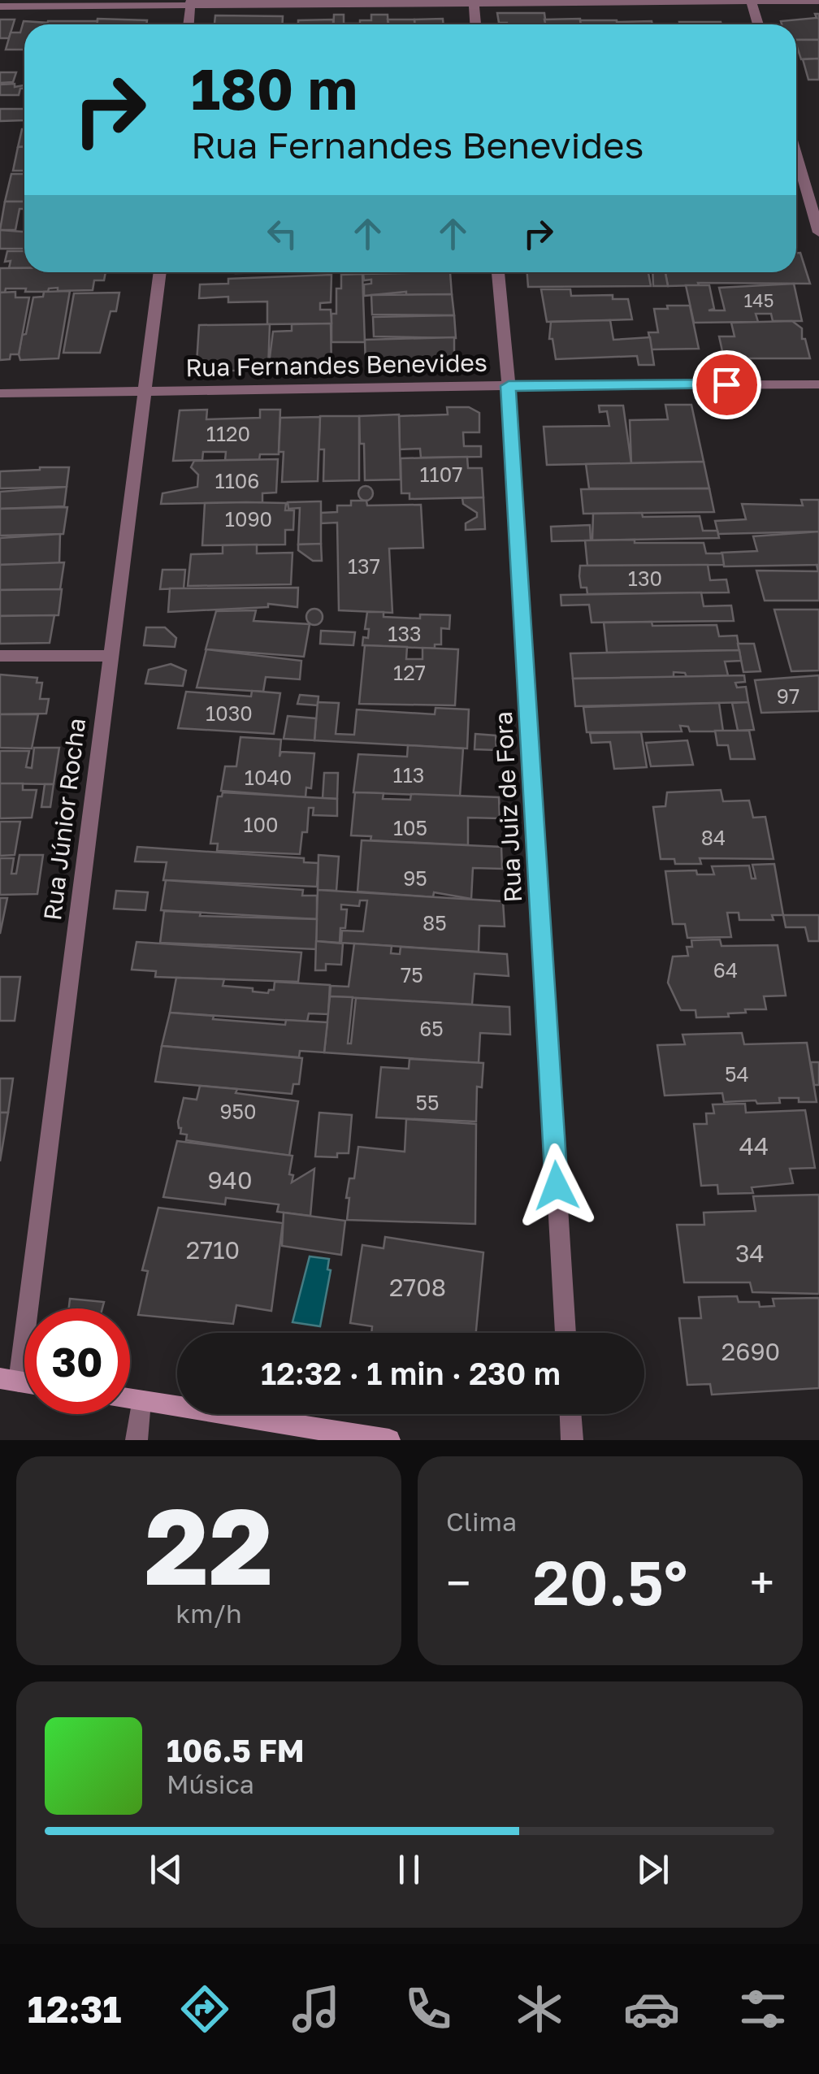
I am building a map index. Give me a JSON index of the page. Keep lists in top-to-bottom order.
{
  "streets": {
    "street": ["Rua Fernandes Benevides", "Rua Juiz de Fora", "Rua Júnior Rocha"]
  },
  "crossings": [
    ["Rua Fernandes Benevides", "Rua Juiz de Fora"],
    ["Rua Fernandes Benevides", "Rua Júnior Rocha"]
  ],
  "house_numbers": [
    "145",
    "1120",
    "1107",
    "1106",
    "1090",
    "137",
    "130",
    "133",
    "127",
    "97",
    "1030",
    "113",
    "1040",
    "100",
    "105",
    "84",
    "95",
    "85",
    "64",
    "75",
    "65",
    "54",
    "55",
    "950",
    "44",
    "940",
    "2710",
    "34",
    "2708",
    "2690"
  ],
  "page": {
    "turn": ["180 m", "Rua Fernandes Benevides"],
    "limit": "30",
    "trip": "12:32 · 1 min · 230 m",
    "tile": [
      ["22", "km/h"],
      "Clima"
    ],
    "heat": ["−", "20.5°", "+"],
    "song": ["106.5 FM", "Música"],
    "tabs": "12:31"
  }
}
